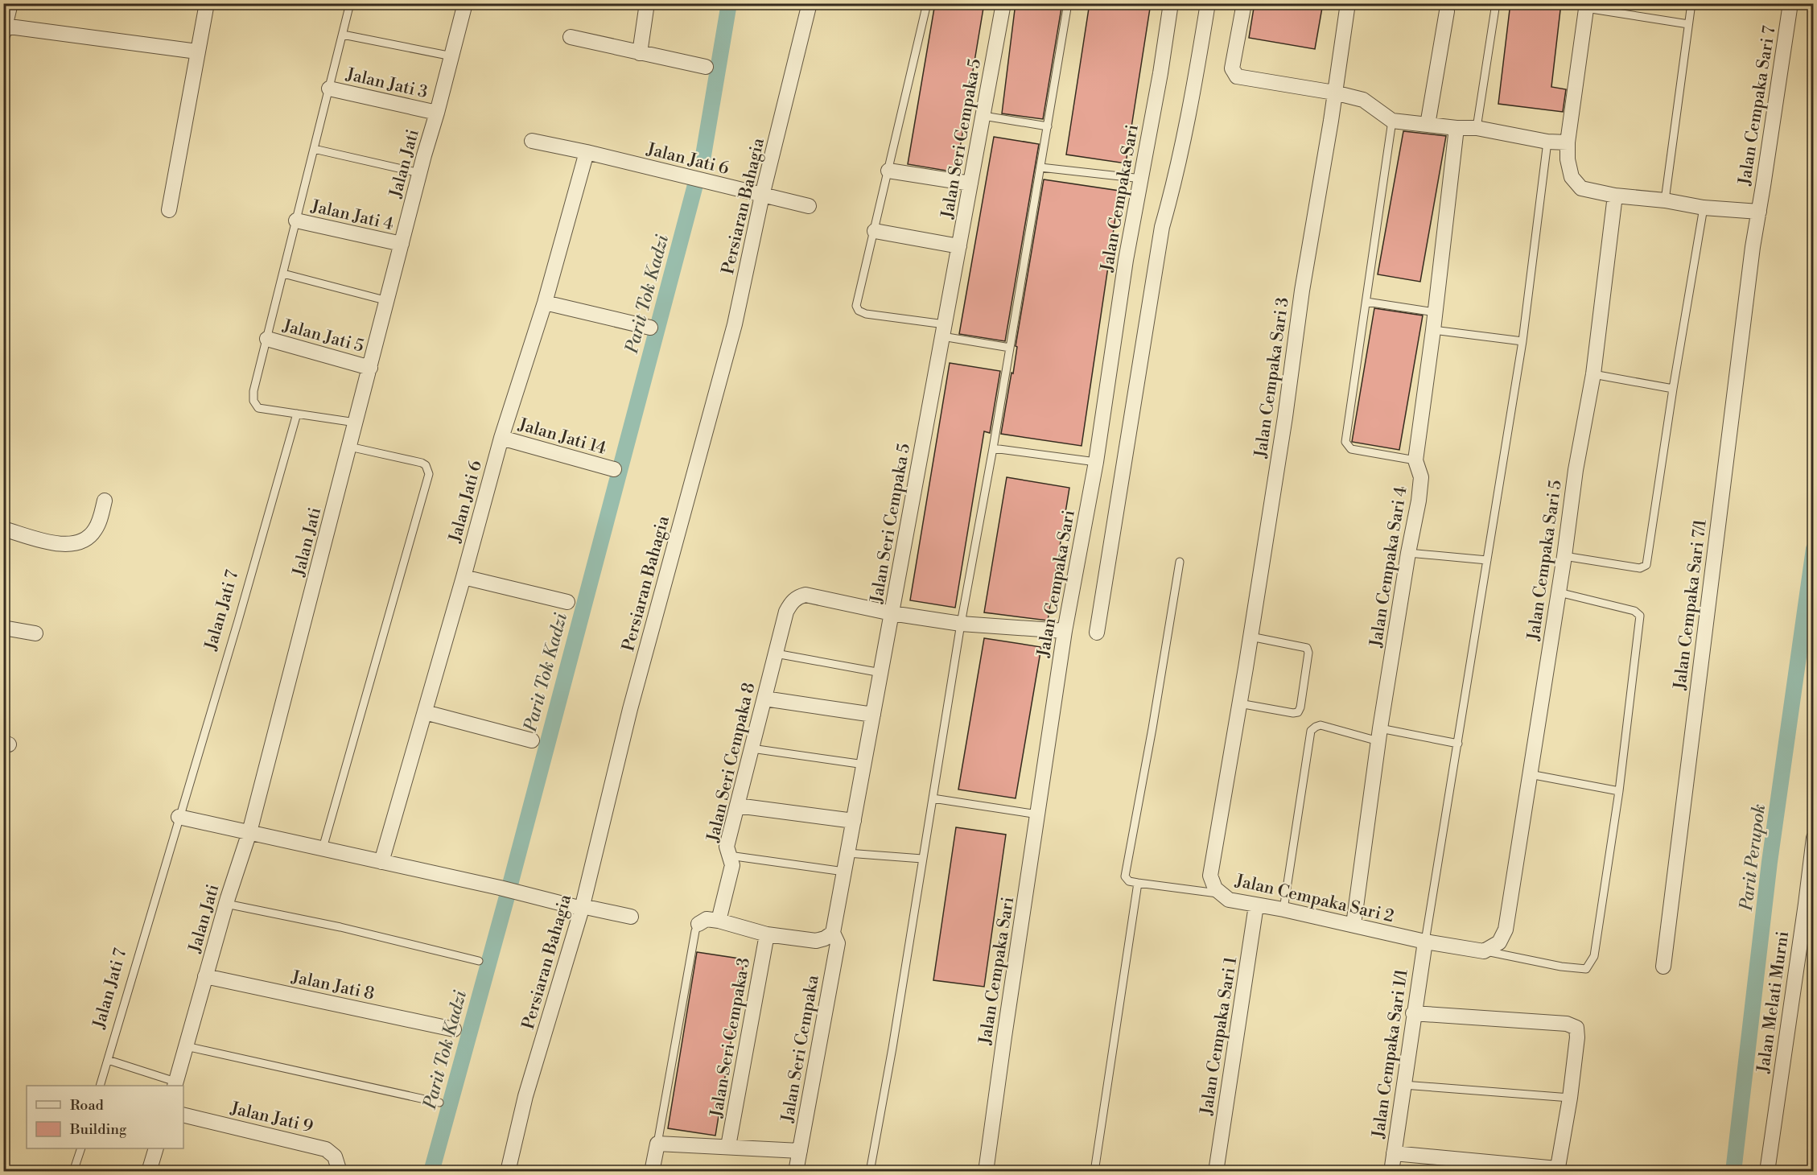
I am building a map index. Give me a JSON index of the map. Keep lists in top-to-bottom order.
{
  "streets": {
    "street": [
      "Jalan Jati 3",
      "Jalan Cempaka Sari 7",
      "Jalan Seri Cempaka 5",
      "Jalan Jati 6",
      "Jalan Jati",
      "Jalan Cempaka Sari",
      "Persiaran Bahagia",
      "Jalan Jati 4",
      "Jalan Jati 5",
      "Jalan Cempaka Sari 3",
      "Jalan Jati 14",
      "Jalan Cempaka Sari 5",
      "Jalan Cempaka Sari 4",
      "Jalan Cempaka Sari 7/1",
      "Jalan Seri Cempaka 8",
      "Jalan Cempaka Sari 2",
      "Jalan Jati 8",
      "Jalan Melati Murni",
      "Jalan Cempaka Sari 1",
      "Jalan Seri Cempaka 3",
      "Jalan Seri Cempaka",
      "Jalan Cempaka Sari 1/1",
      "Jalan Jati 9"
    ],
    "lane": ["Jalan Jati 7"]
  },
  "crossings": [
    ["Jalan Jati 3", "Jalan Jati"],
    ["Jalan Cempaka Sari 7", "Jalan Cempaka Sari 5"],
    ["Jalan Cempaka Sari 7", "Jalan Cempaka Sari 7/1"],
    ["Jalan Seri Cempaka 5", "Jalan Seri Cempaka 8"],
    ["Jalan Seri Cempaka 5", "Jalan Seri Cempaka"],
    ["Jalan Jati 6", "Persiaran Bahagia"],
    ["Jalan Jati 6", "Jalan Jati 14"],
    ["Jalan Jati", "Jalan Jati 4"],
    ["Jalan Jati", "Jalan Jati 5"],
    ["Jalan Jati", "Jalan Jati 8"],
    ["Jalan Cempaka Sari 3", "Jalan Cempaka Sari 2"],
    ["Jalan Cempaka Sari 5", "Jalan Cempaka Sari 2"],
    ["Jalan Cempaka Sari 4", "Jalan Cempaka Sari 2"],
    ["Jalan Cempaka Sari 2", "Jalan Cempaka Sari 1"],
    ["Jalan Cempaka Sari 2", "Jalan Cempaka Sari 1/1"]
  ],
  "water": ["Parit Tok Kadzi", "Parit Perupok"],
  "legend": ["Road", "Building"]
}
